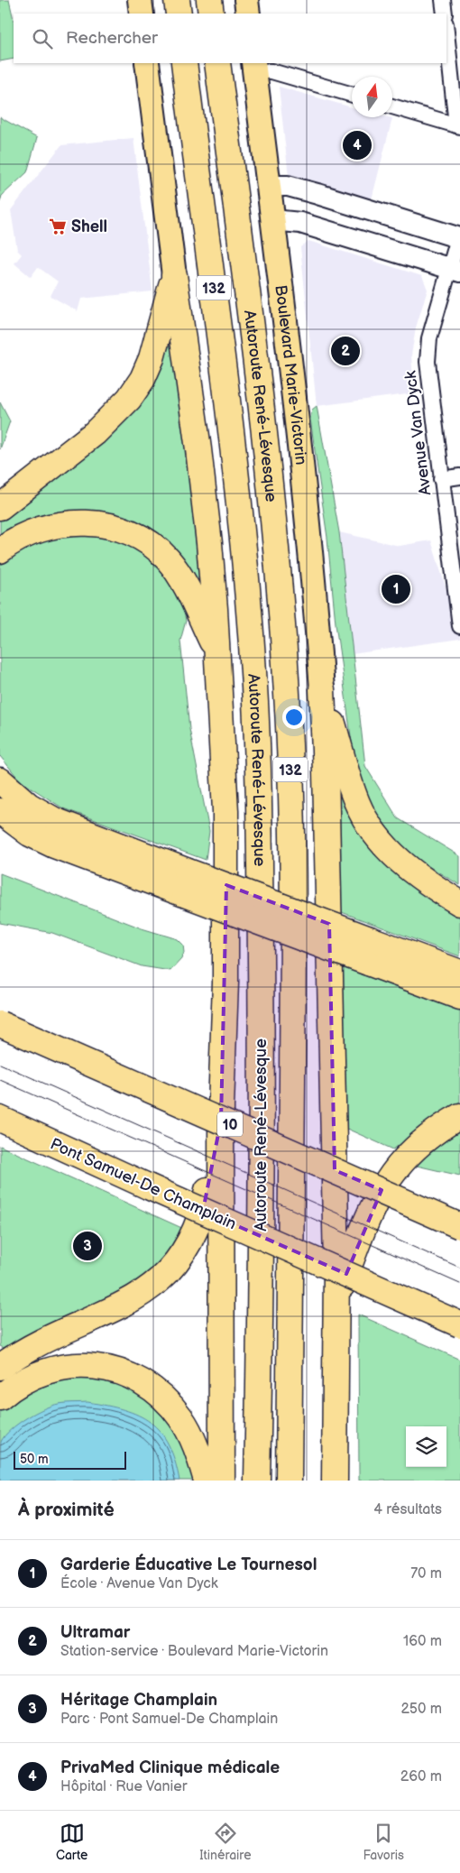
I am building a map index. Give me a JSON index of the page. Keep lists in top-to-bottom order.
{
  "streets": {
    "highway": [
      "132",
      "Autoroute René-Lévesque",
      "10",
      "Pont Samuel-De Champlain"
    ],
    "main road": ["Boulevard Marie-Victorin"],
    "street": ["Avenue Van Dyck"]
  },
  "places": {
    "supermarket": ["Shell"]
  },
  "scale_bar": "50 m",
  "north": "top",
  "page": {
    "search": "Rechercher",
    "pins": [
      "4",
      "2",
      "1",
      "3"
    ],
    "scale": "50 m",
    "heading": ["À proximité", "4 résultats"],
    "list": [
      {
        "mark": "1",
        "name": "Garderie Éducative Le Tournesol",
        "note": "École · Avenue Van Dyck",
        "value": "70 m"
      },
      {
        "mark": "2",
        "name": "Ultramar",
        "note": "Station-service · Boulevard Marie-Victorin",
        "value": "160 m"
      },
      {
        "mark": "3",
        "name": "Héritage Champlain",
        "note": "Parc · Pont Samuel-De Champlain",
        "value": "250 m"
      },
      {
        "mark": "4",
        "name": "PrivaMed Clinique médicale",
        "note": "Hôpital · Rue Vanier",
        "value": "260 m"
      }
    ],
    "nav": ["Carte", "Itinéraire", "Favoris"]
  }
}
